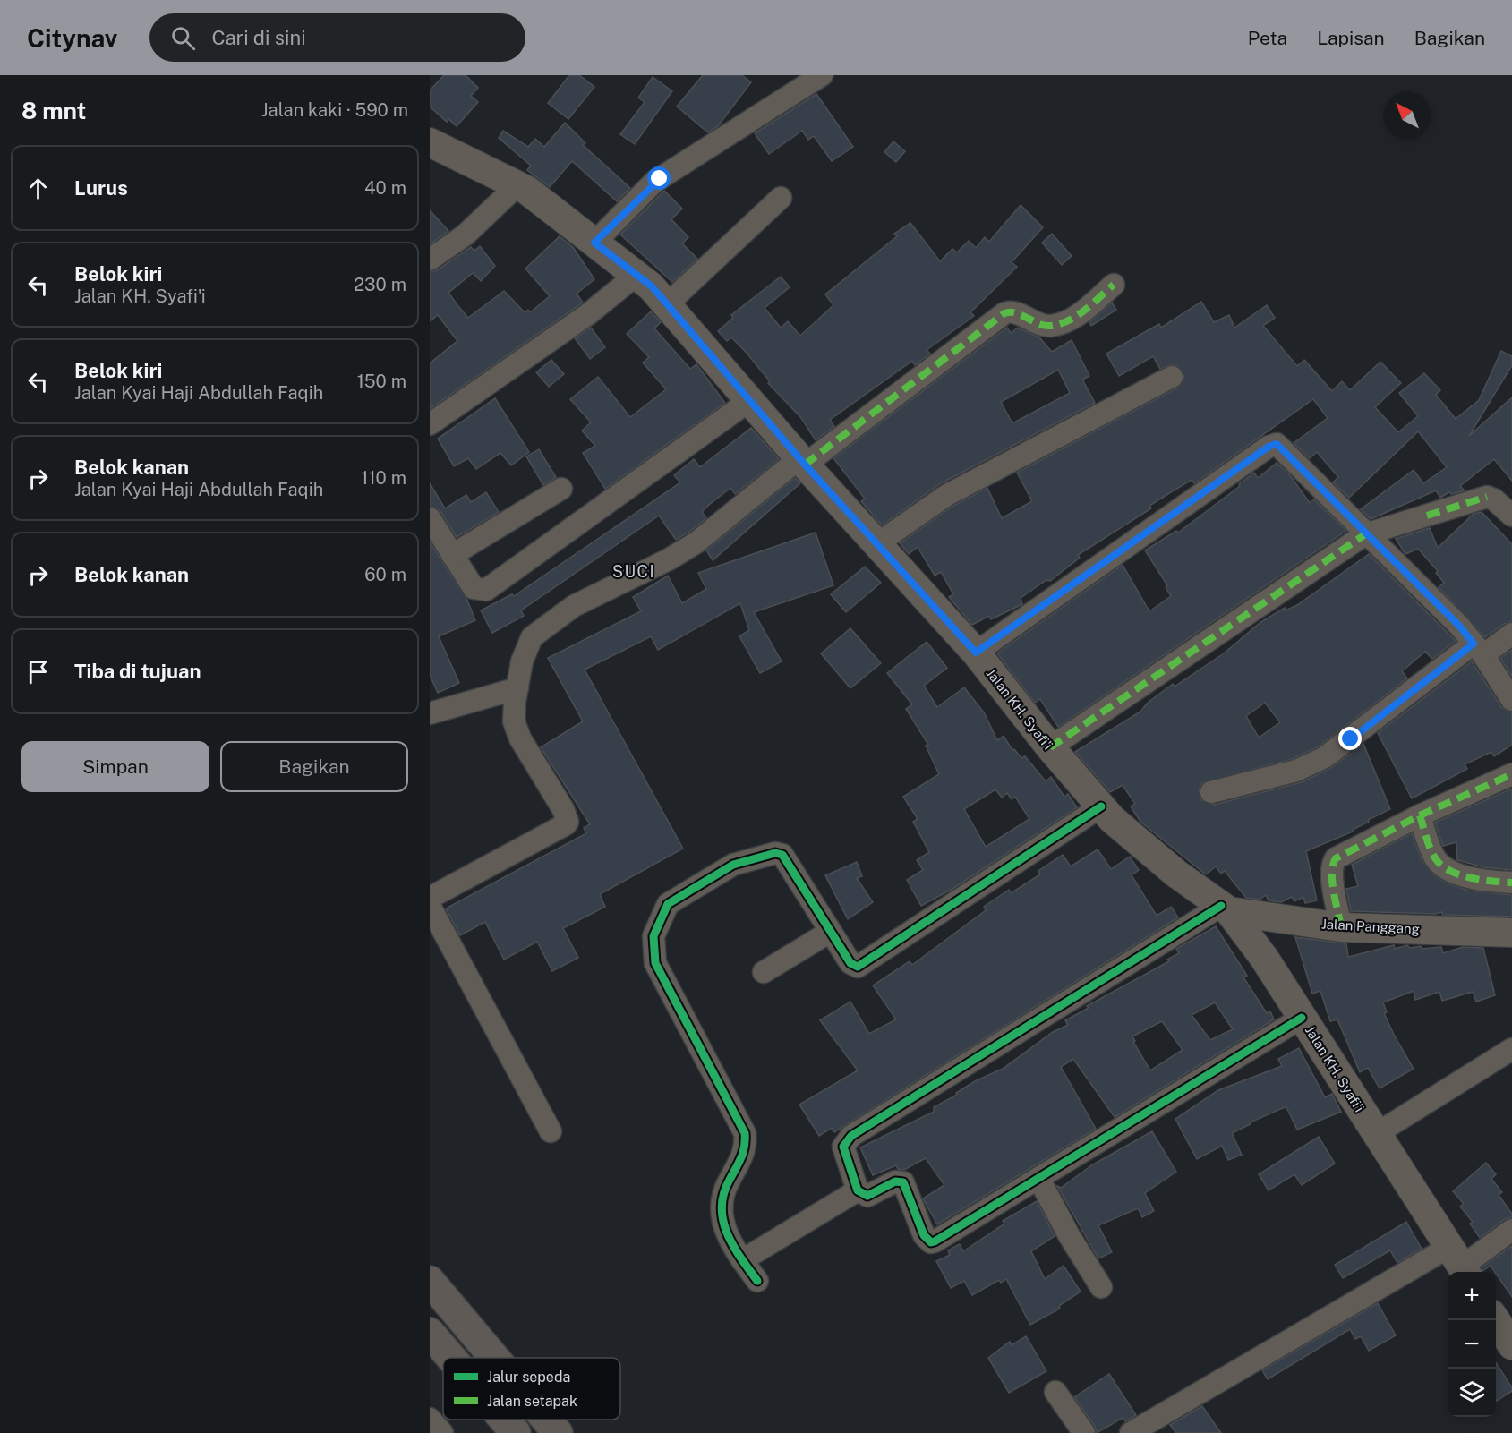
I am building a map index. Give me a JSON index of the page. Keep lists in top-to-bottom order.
{
  "streets": {
    "main road": ["Jalan KH. Syafi'i", "Jalan Panggang"]
  },
  "crossings": [
    ["Jalan KH. Syafi'i", "Jalan Panggang"]
  ],
  "districts": ["SUCI"],
  "legend": ["Jalur sepeda", "Jalan setapak"],
  "north": "top left",
  "page": {
    "header": "Citynav",
    "search": "Cari di sini",
    "nav": ["Peta", "Lapisan", "Bagikan"],
    "heading": ["8 mnt", "Jalan kaki · 590 m"],
    "list": [
      ["Lurus", "40 m"],
      ["Belok kiri", "Jalan KH. Syafi'i", "230 m"],
      ["Belok kiri", "Jalan Kyai Haji Abdullah Faqih", "150 m"],
      ["Belok kanan", "Jalan Kyai Haji Abdullah Faqih", "110 m"],
      ["Belok kanan", "60 m"],
      "Tiba di tujuan"
    ],
    "buttons": ["Simpan", "Bagikan"],
    "map_buttons": ["+", "−"]
  }
}
